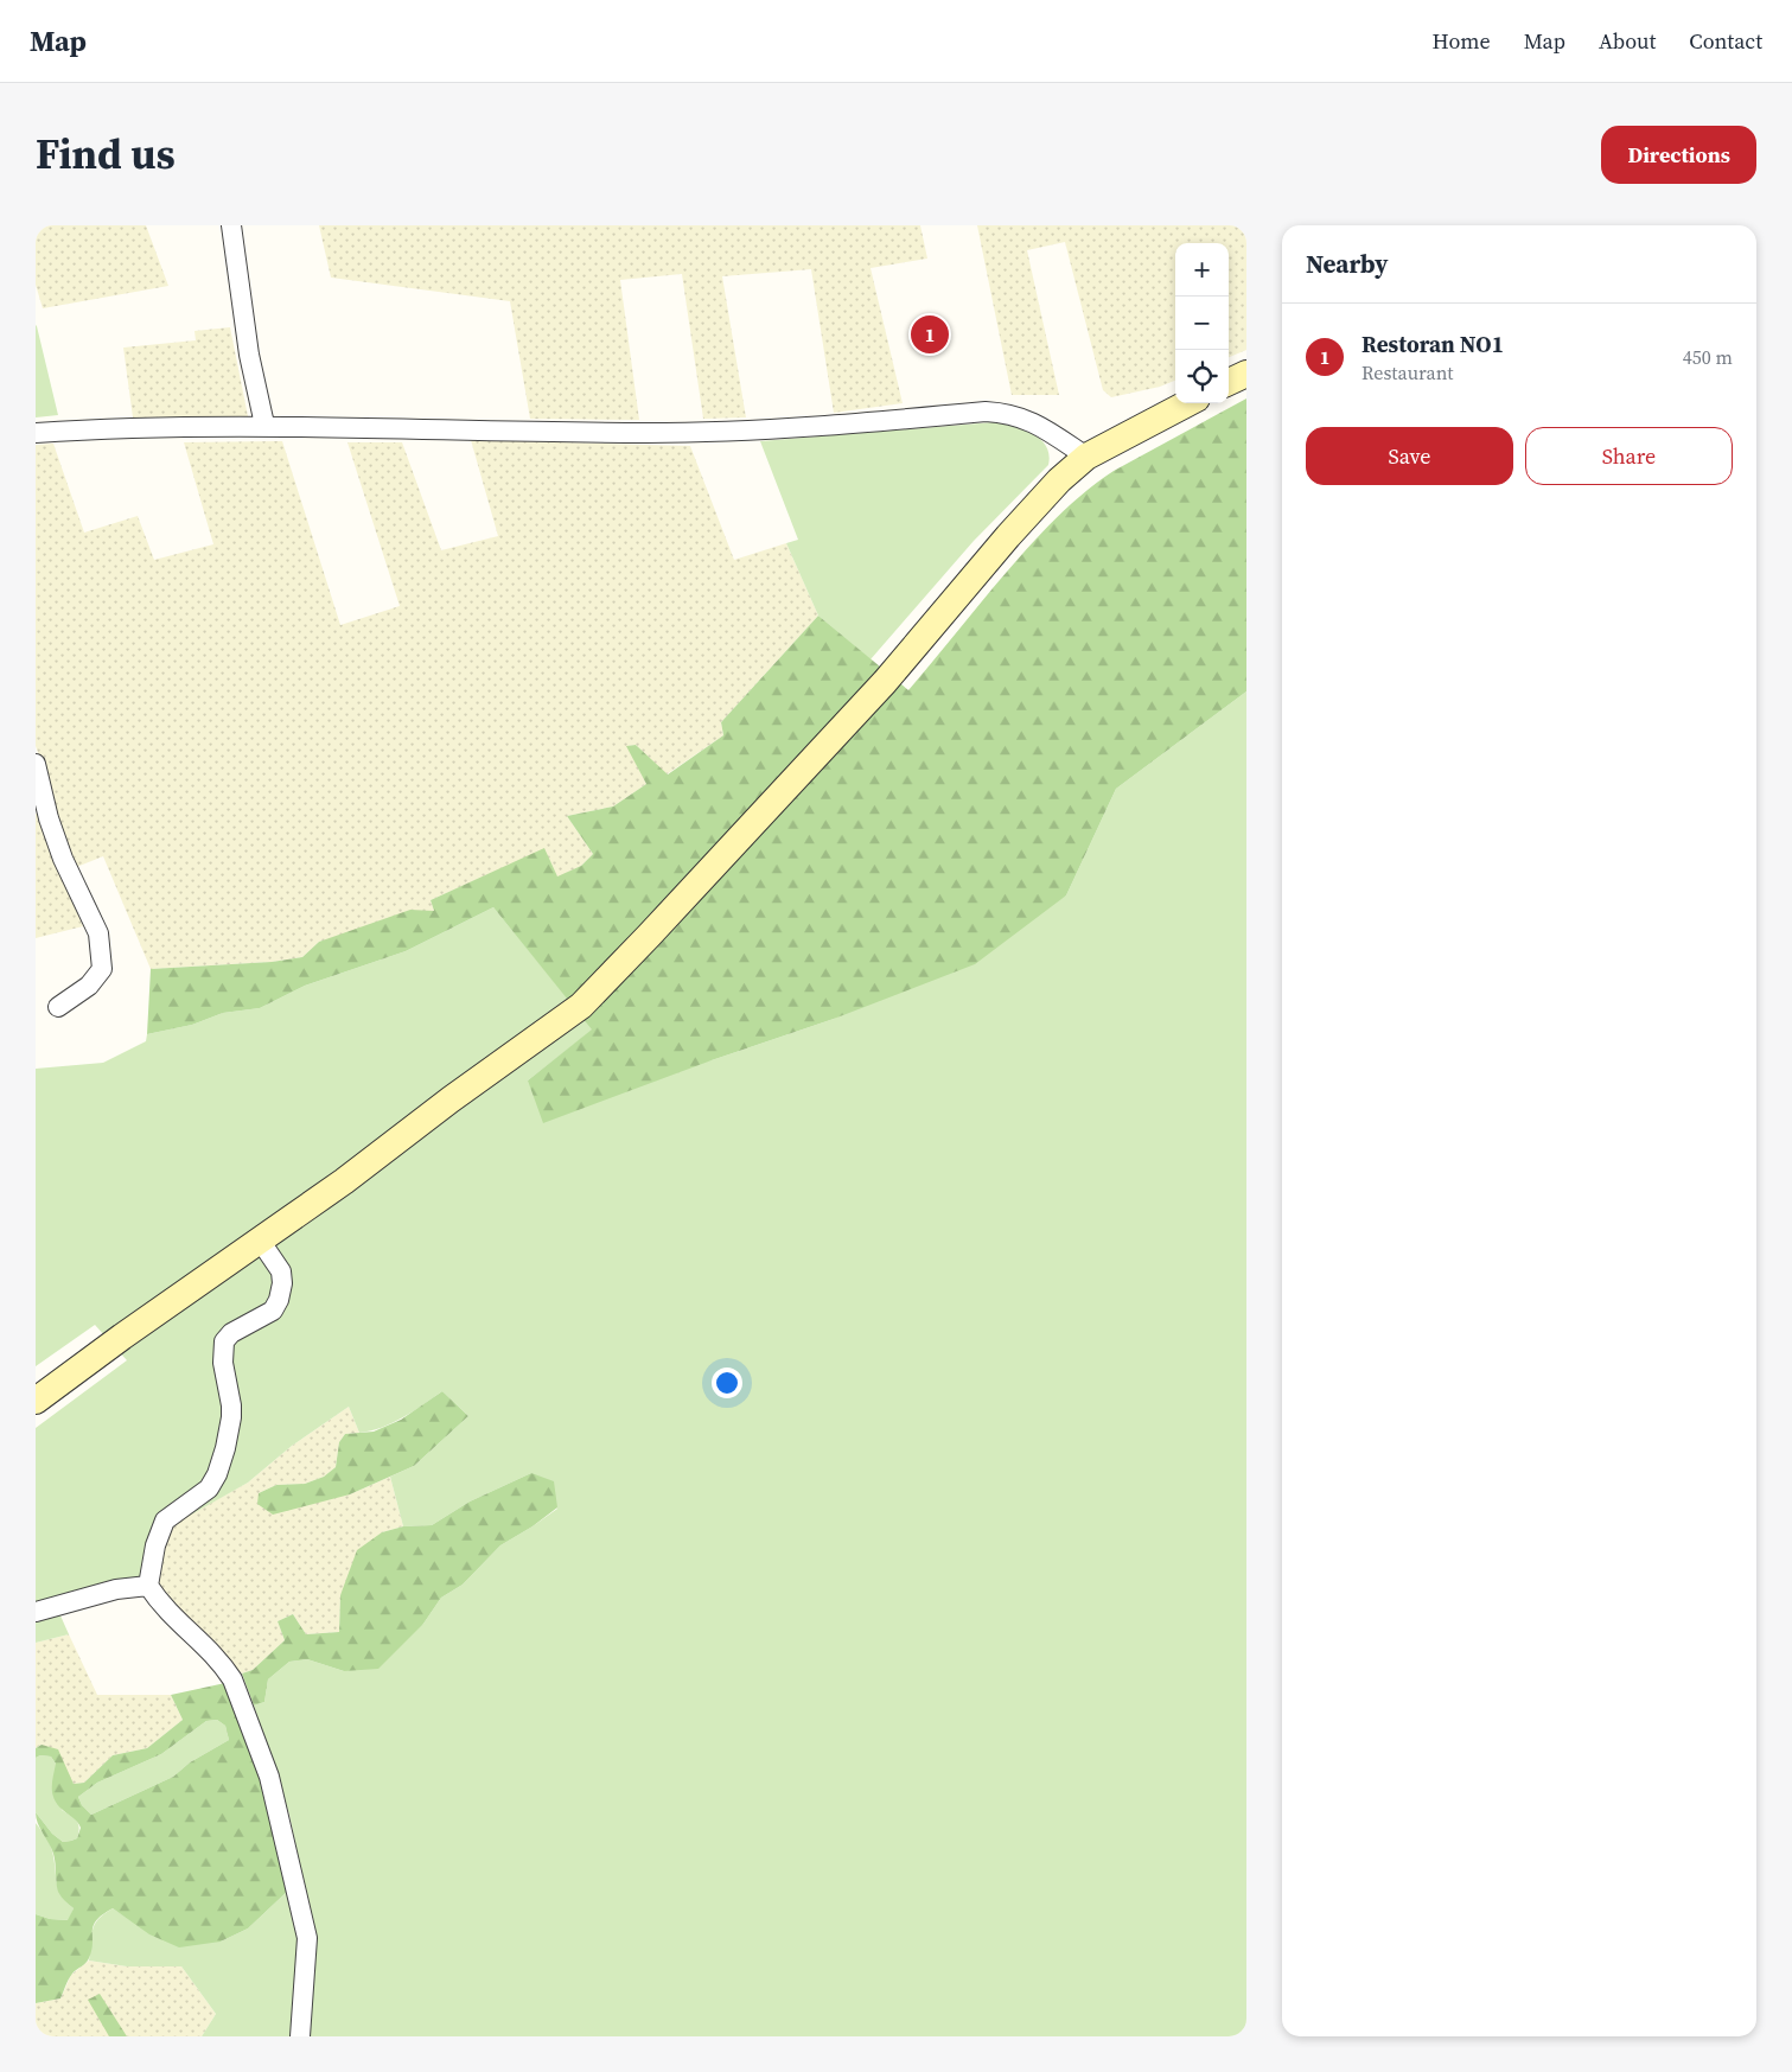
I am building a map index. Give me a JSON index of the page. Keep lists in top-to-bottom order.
{
  "page": {
    "header": "Map",
    "nav": [
      "Home",
      "Map",
      "About",
      "Contact"
    ],
    "title": "Find us",
    "buttons": [
      "Directions",
      ["Save", "Share"]
    ],
    "heading": "Nearby",
    "map_buttons": ["+", "−"],
    "list": [
      {
        "mark": "1",
        "name": "Restoran NO1",
        "note": "Restaurant",
        "value": "450 m"
      }
    ],
    "pins": "1"
  }
}
